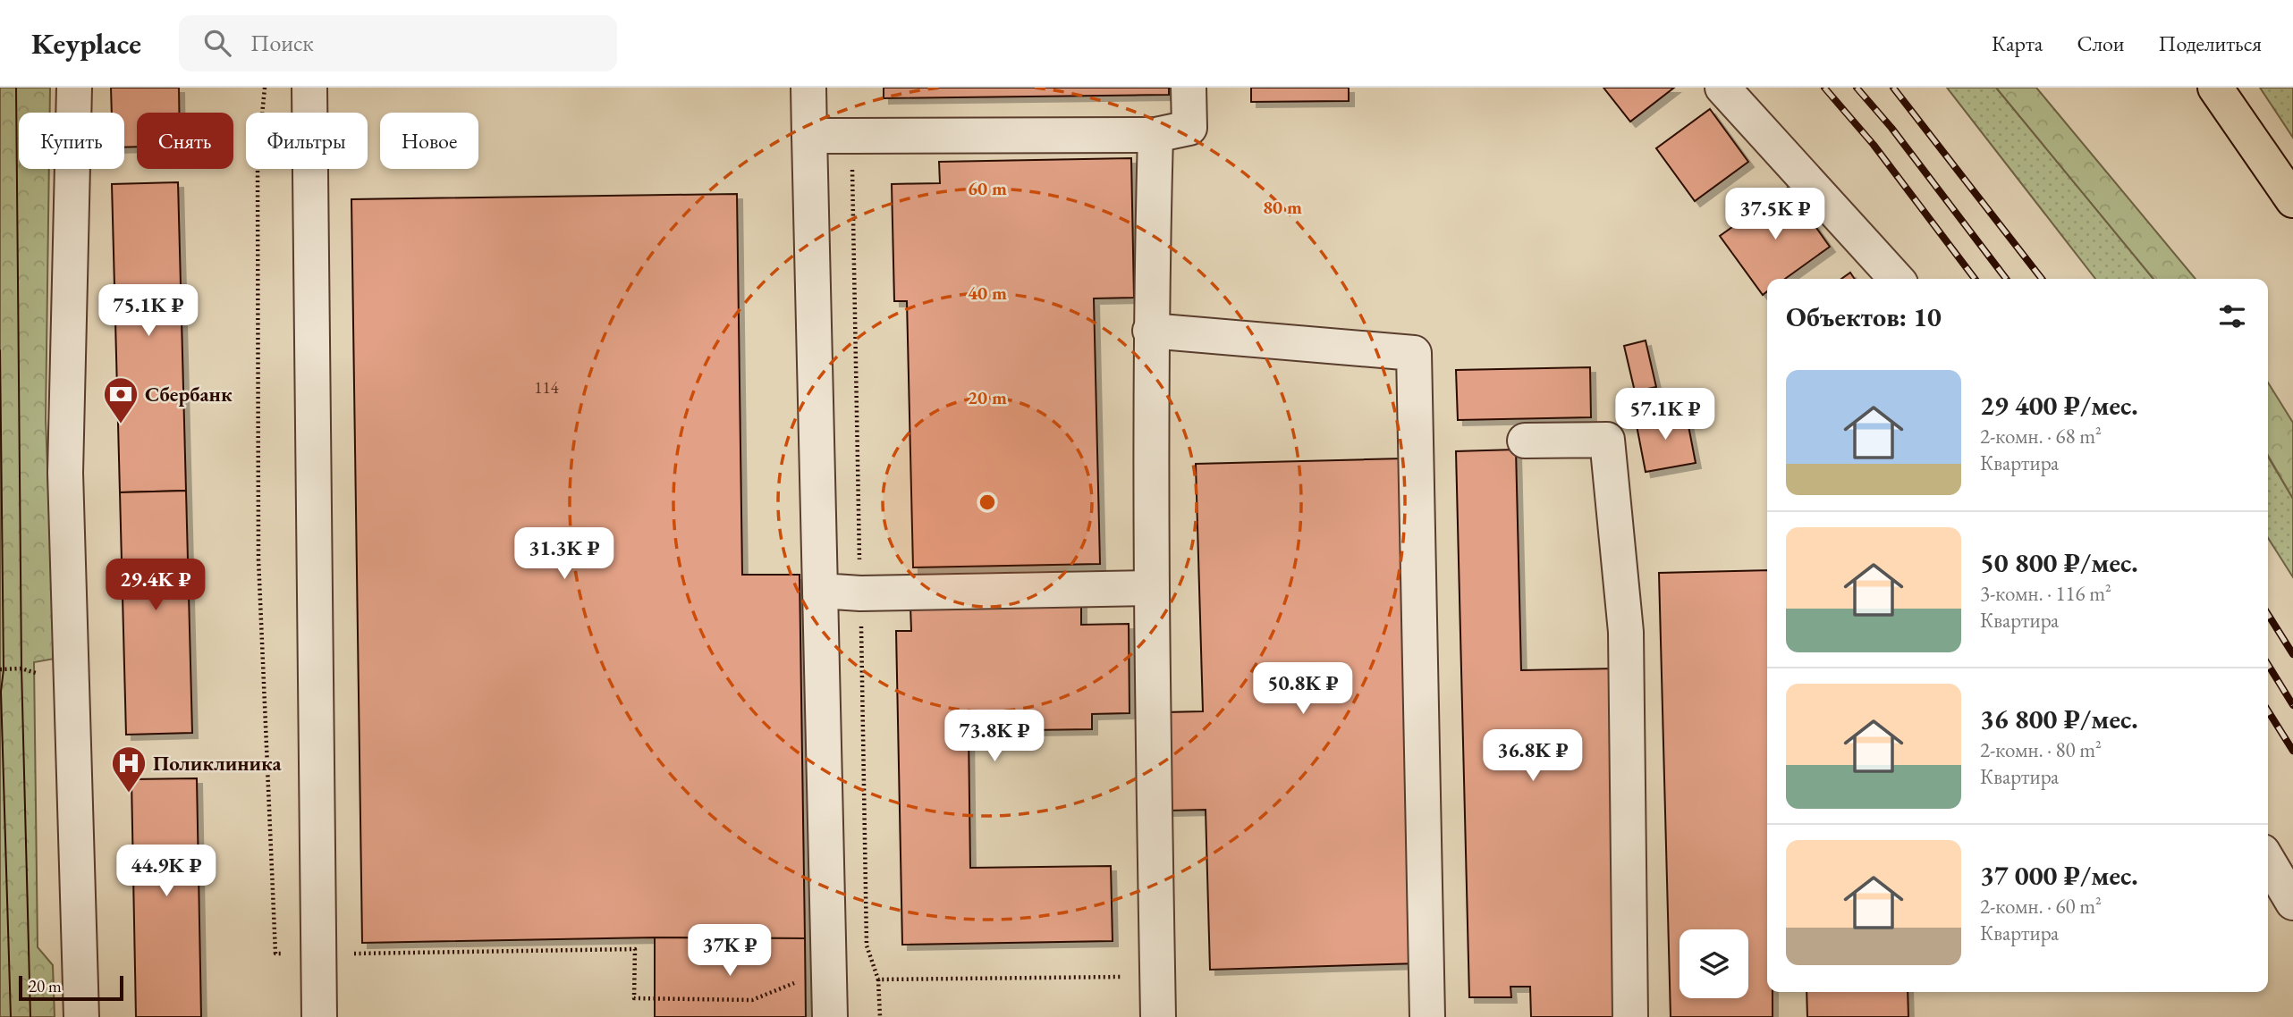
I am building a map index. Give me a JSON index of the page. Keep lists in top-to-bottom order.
{
  "places": {
    "bank": ["Сбербанк"],
    "hospital": ["Поликлиника"]
  },
  "house_numbers": ["114"],
  "scale_bar": "20 m",
  "page": {
    "header": "Keyplace",
    "search": "Поиск",
    "nav": ["Карта", "Слои", "Поделиться"],
    "chip": [
      "Купить",
      "Снять",
      "Фильтры",
      "Новое"
    ],
    "price": [
      "37.5K ₽",
      "75.1K ₽",
      "57.1K ₽",
      "31.3K ₽",
      "29.4K ₽",
      "50.8K ₽",
      "73.8K ₽",
      "36.8K ₽",
      "44.9K ₽",
      "37K ₽"
    ],
    "heading": "Объектов: 10",
    "list": [
      {
        "name": "29 400 ₽/мес.",
        "note": "2-комн. · 68 m² · Квартира"
      },
      {
        "name": "50 800 ₽/мес.",
        "note": "3-комн. · 116 m² · Квартира"
      },
      {
        "name": "36 800 ₽/мес.",
        "note": "2-комн. · 80 m² · Квартира"
      },
      {
        "name": "37 000 ₽/мес.",
        "note": "2-комн. · 60 m² · Квартира"
      }
    ],
    "scale": "20 m"
  },
  "rings": [
    "60 m",
    "80 m",
    "40 m",
    "20 m"
  ]
}
